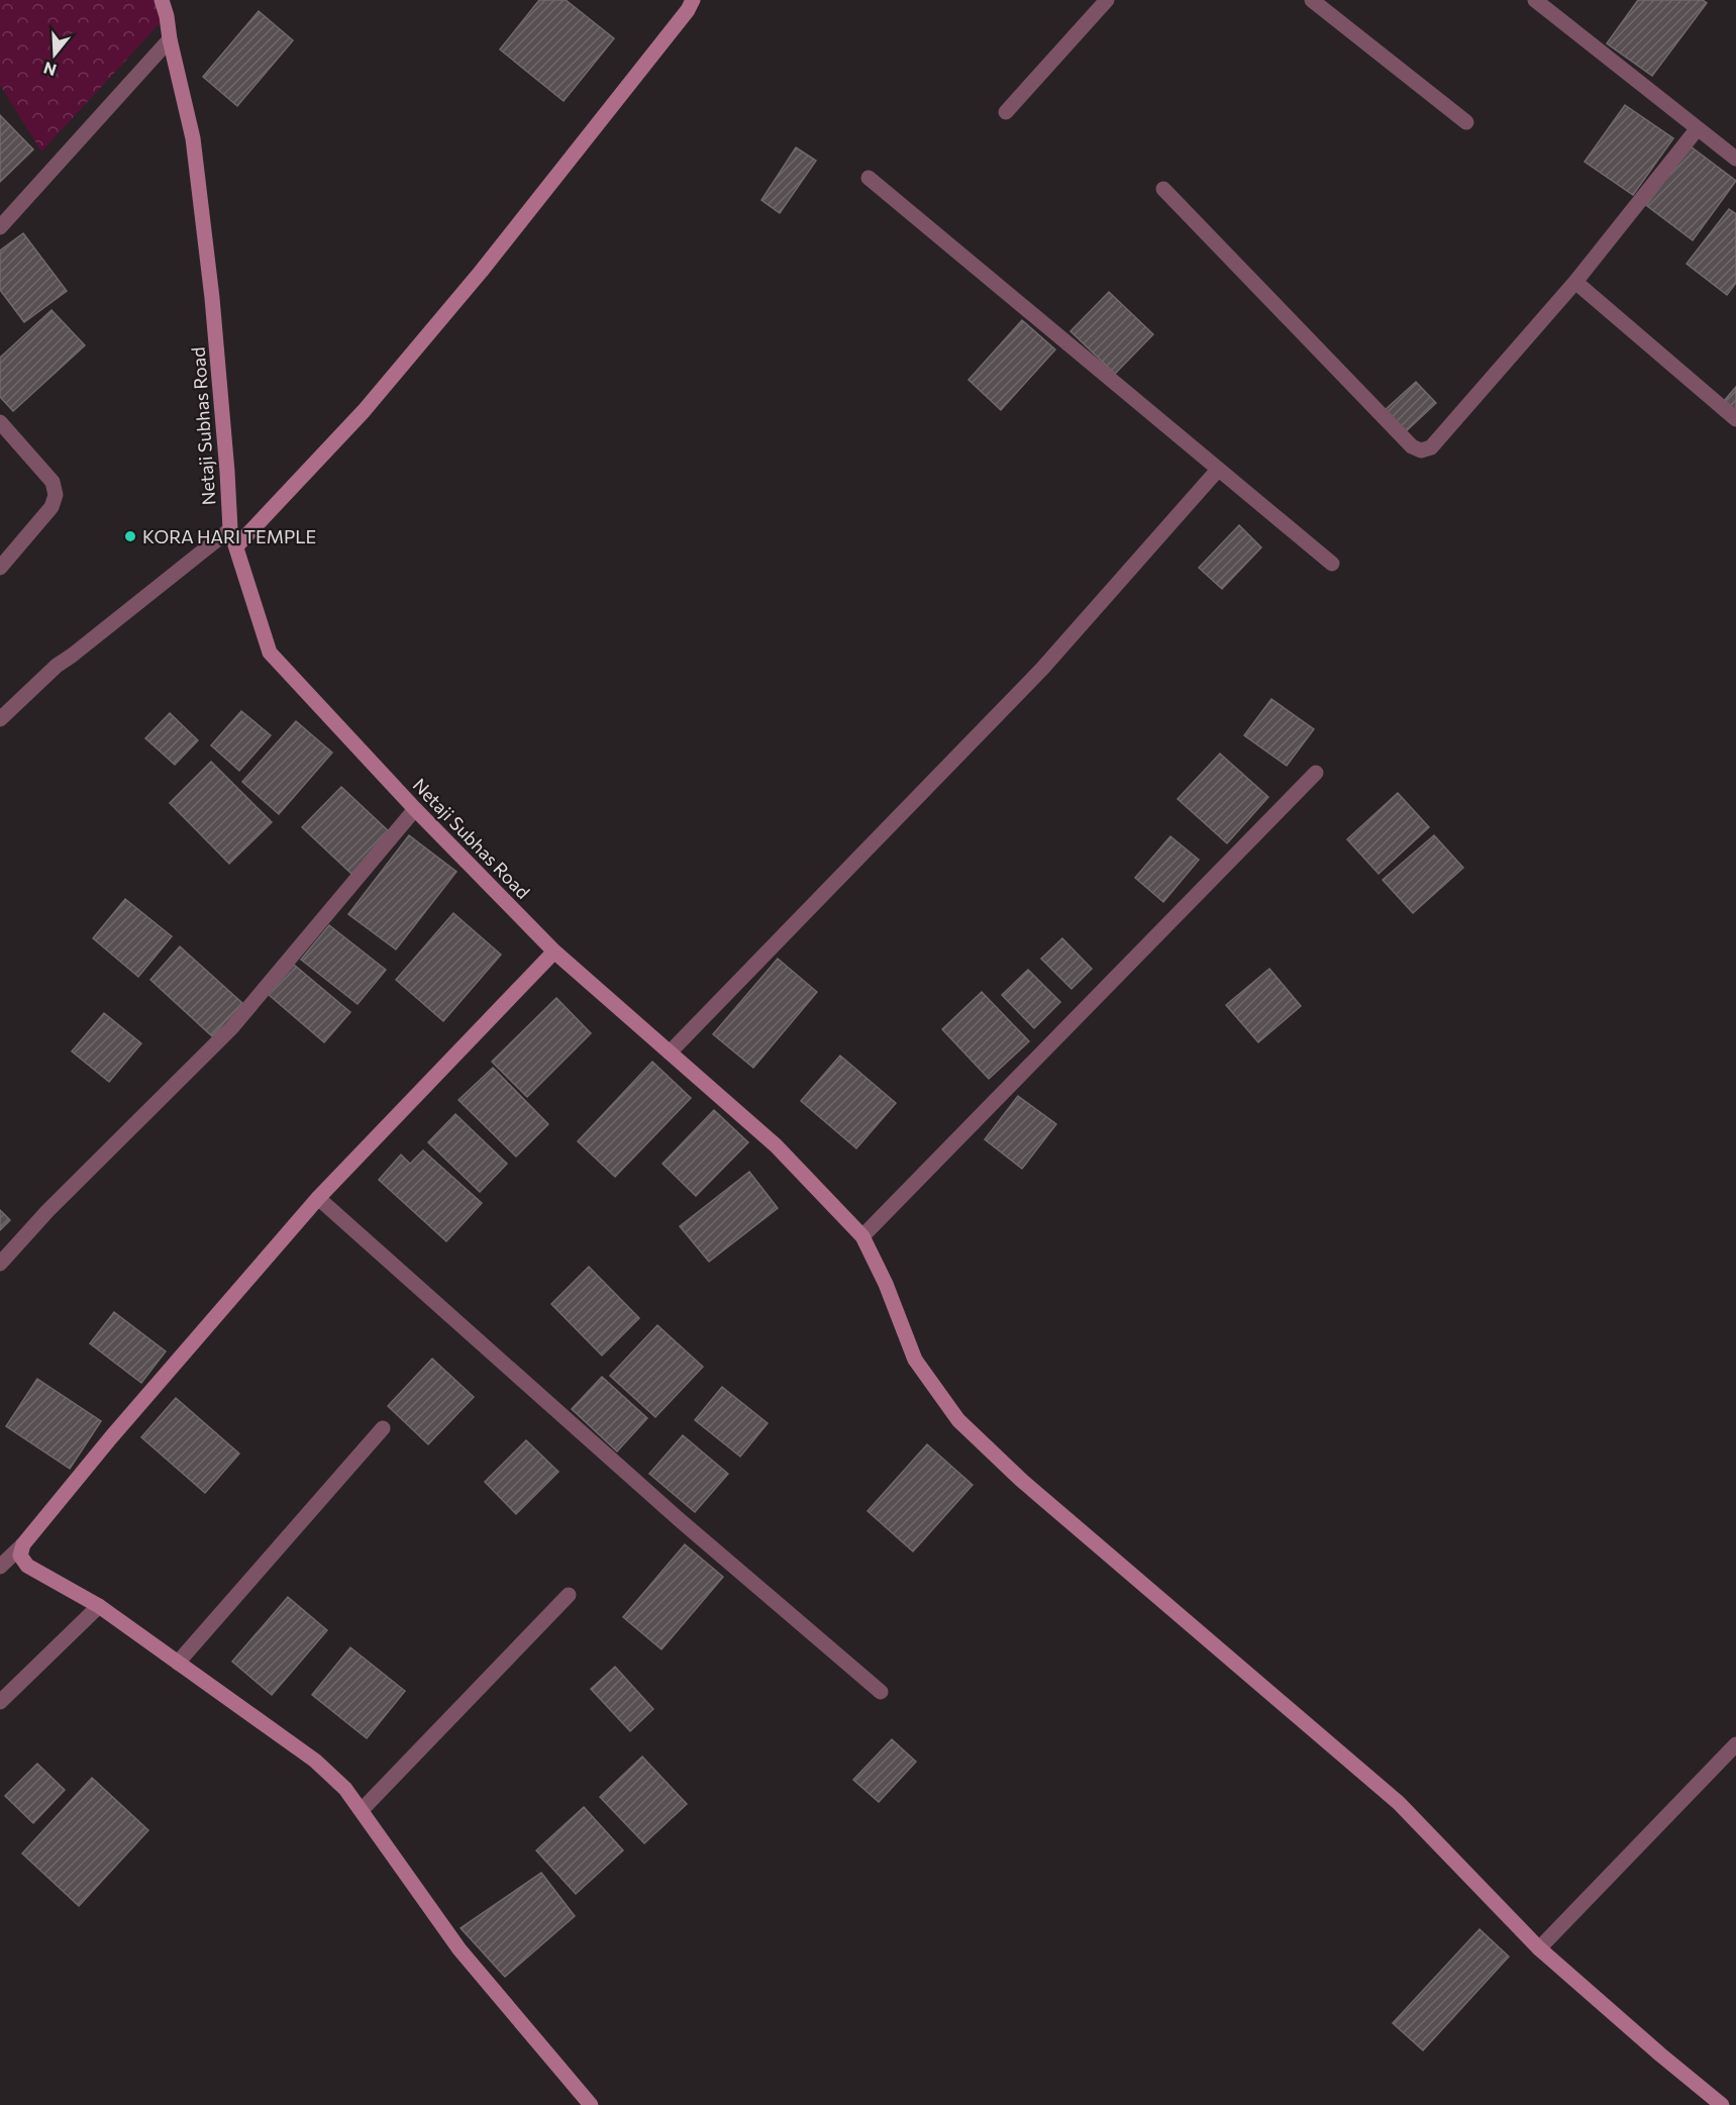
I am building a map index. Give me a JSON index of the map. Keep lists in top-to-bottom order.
{
  "streets": {
    "street": ["Netaji Subhas Road"]
  },
  "places": ["KORA HARI TEMPLE"],
  "north": "bottom"
}
